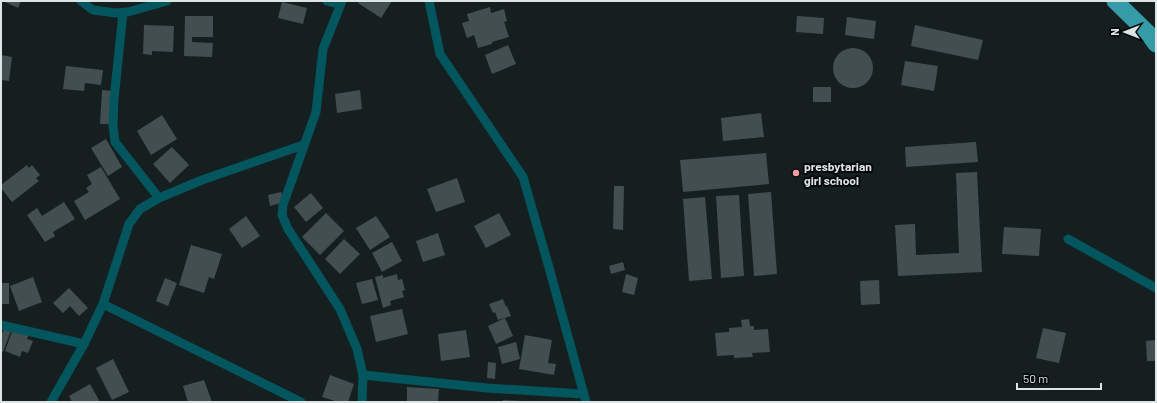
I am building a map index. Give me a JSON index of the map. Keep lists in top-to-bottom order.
{
  "places": ["presbytarian girl school"],
  "scale_bar": "50 m",
  "north": "left"
}
